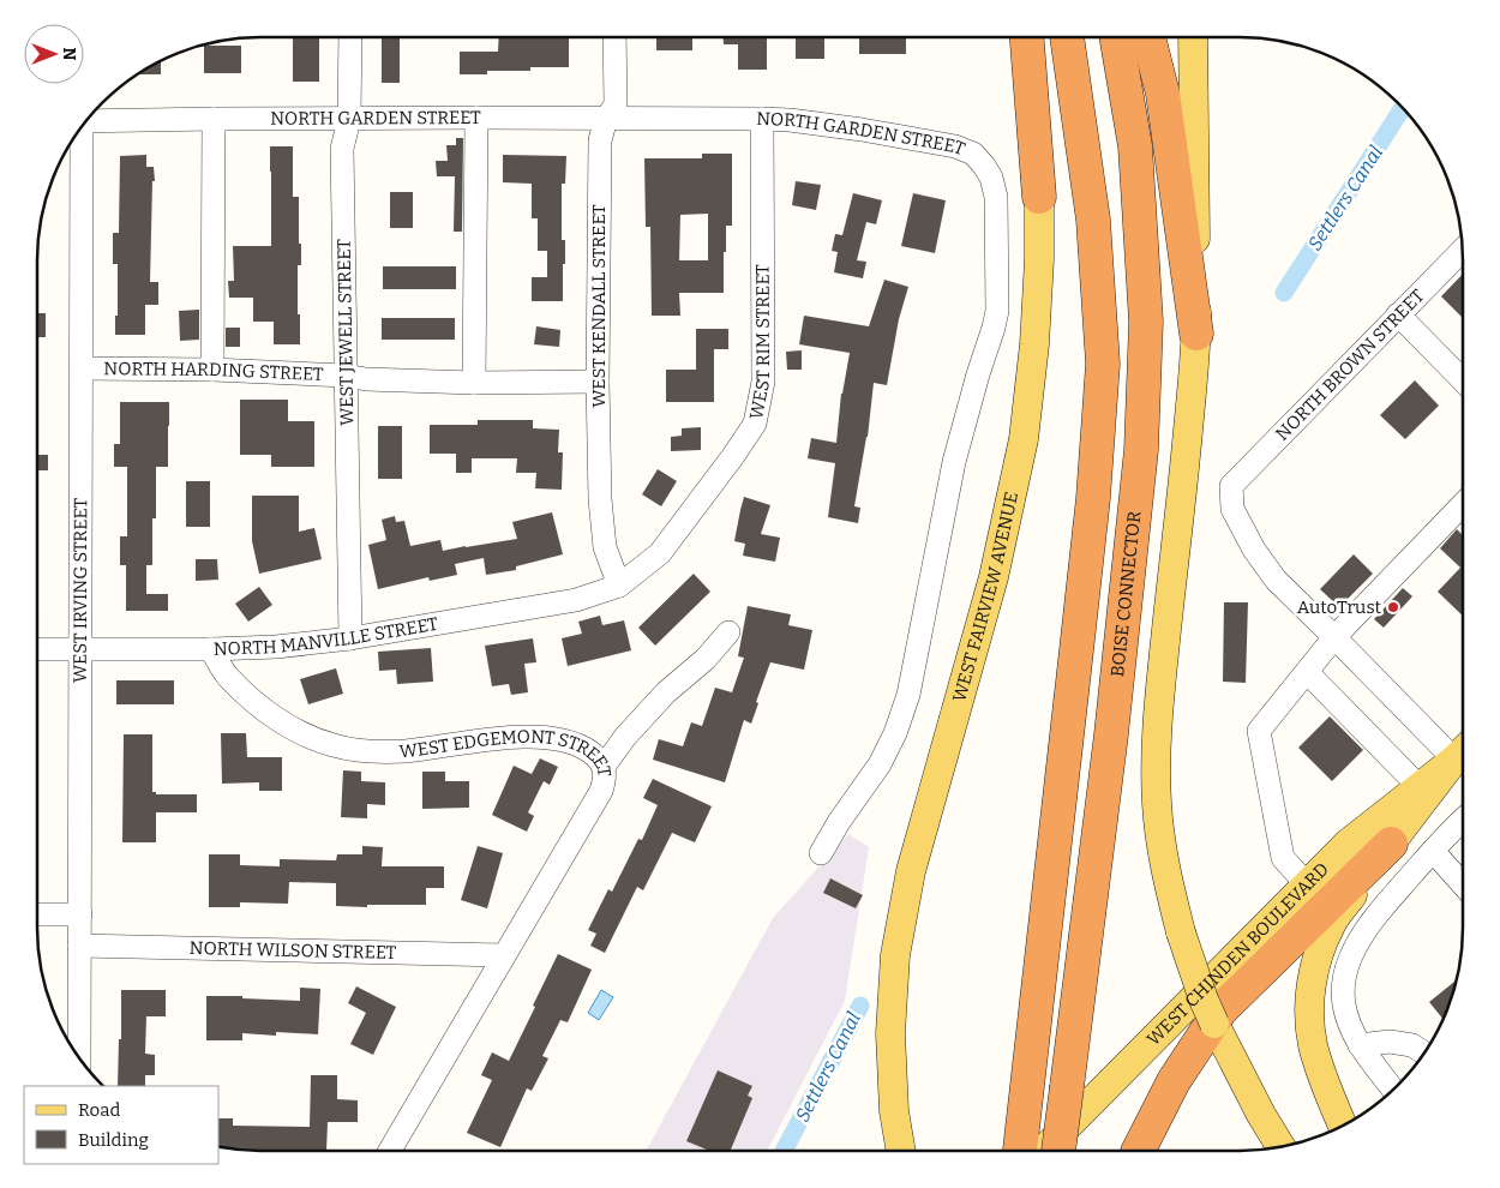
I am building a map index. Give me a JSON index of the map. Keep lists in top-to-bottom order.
{
  "streets": {
    "highway": ["BOISE CONNECTOR"],
    "main road": ["WEST FAIRVIEW AVENUE", "WEST CHINDEN BOULEVARD"],
    "street": [
      "NORTH GARDEN STREET",
      "WEST KENDALL STREET",
      "WEST JEWELL STREET",
      "WEST RIM STREET",
      "NORTH BROWN STREET",
      "NORTH HARDING STREET",
      "WEST IRVING STREET",
      "NORTH MANVILLE STREET",
      "WEST EDGEMONT STREET",
      "NORTH WILSON STREET"
    ]
  },
  "crossings": [
    ["NORTH GARDEN STREET", "WEST KENDALL STREET"],
    ["NORTH GARDEN STREET", "WEST JEWELL STREET"],
    ["NORTH GARDEN STREET", "WEST RIM STREET"],
    ["WEST KENDALL STREET", "WEST RIM STREET"],
    ["WEST KENDALL STREET", "NORTH HARDING STREET"],
    ["WEST KENDALL STREET", "NORTH MANVILLE STREET"],
    ["WEST JEWELL STREET", "NORTH HARDING STREET"],
    ["WEST JEWELL STREET", "NORTH MANVILLE STREET"],
    ["WEST RIM STREET", "NORTH MANVILLE STREET"],
    ["NORTH HARDING STREET", "WEST IRVING STREET"],
    ["WEST IRVING STREET", "NORTH MANVILLE STREET"],
    ["WEST IRVING STREET", "NORTH WILSON STREET"],
    ["NORTH MANVILLE STREET", "WEST EDGEMONT STREET"],
    ["WEST EDGEMONT STREET", "NORTH WILSON STREET"]
  ],
  "water": ["Settlers Canal"],
  "places": ["AutoTrust"],
  "legend": ["Road", "Building"],
  "north": "right"
}
